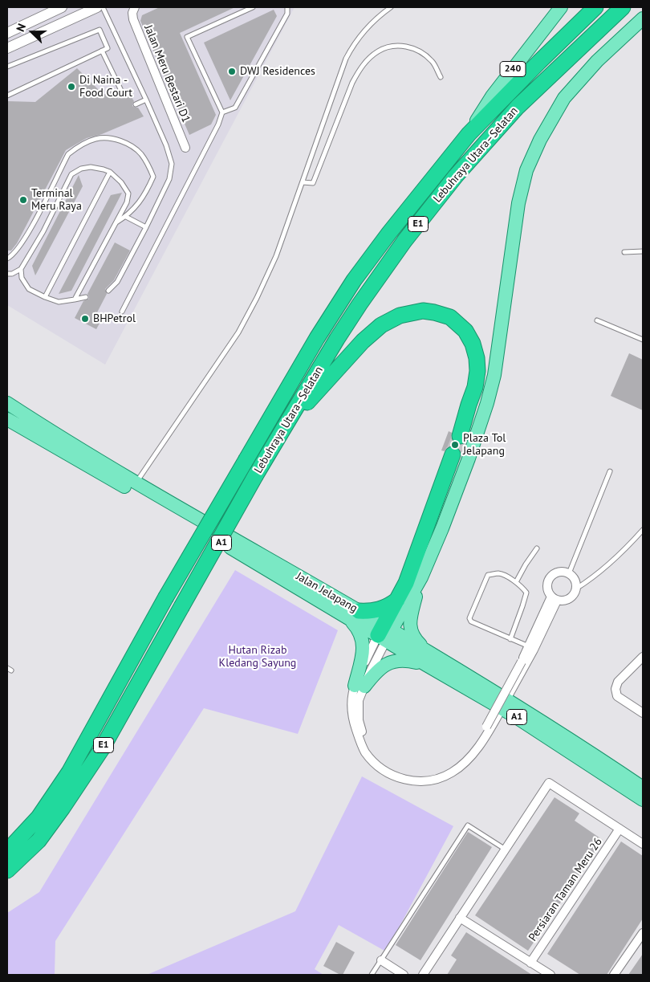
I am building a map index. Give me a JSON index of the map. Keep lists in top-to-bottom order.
{
  "streets": {
    "highway": ["Lebuhraya Utara–Selatan", "E1"],
    "main road": ["240", "A1", "Jalan Jelapang"],
    "street": ["Jalan Meru Bestari D1", "Persiaran Taman Meru 26"]
  },
  "crossings": [
    ["240", "Lebuhraya Utara–Selatan"]
  ],
  "parks": ["Hutan Rizab Kledang Sayung"],
  "places": [
    "DWJ Residences",
    "Di Naina - Food Court",
    "Terminal Meru Raya",
    "BHPetrol",
    "Plaza Tol Jelapang"
  ],
  "north": "left"
}
